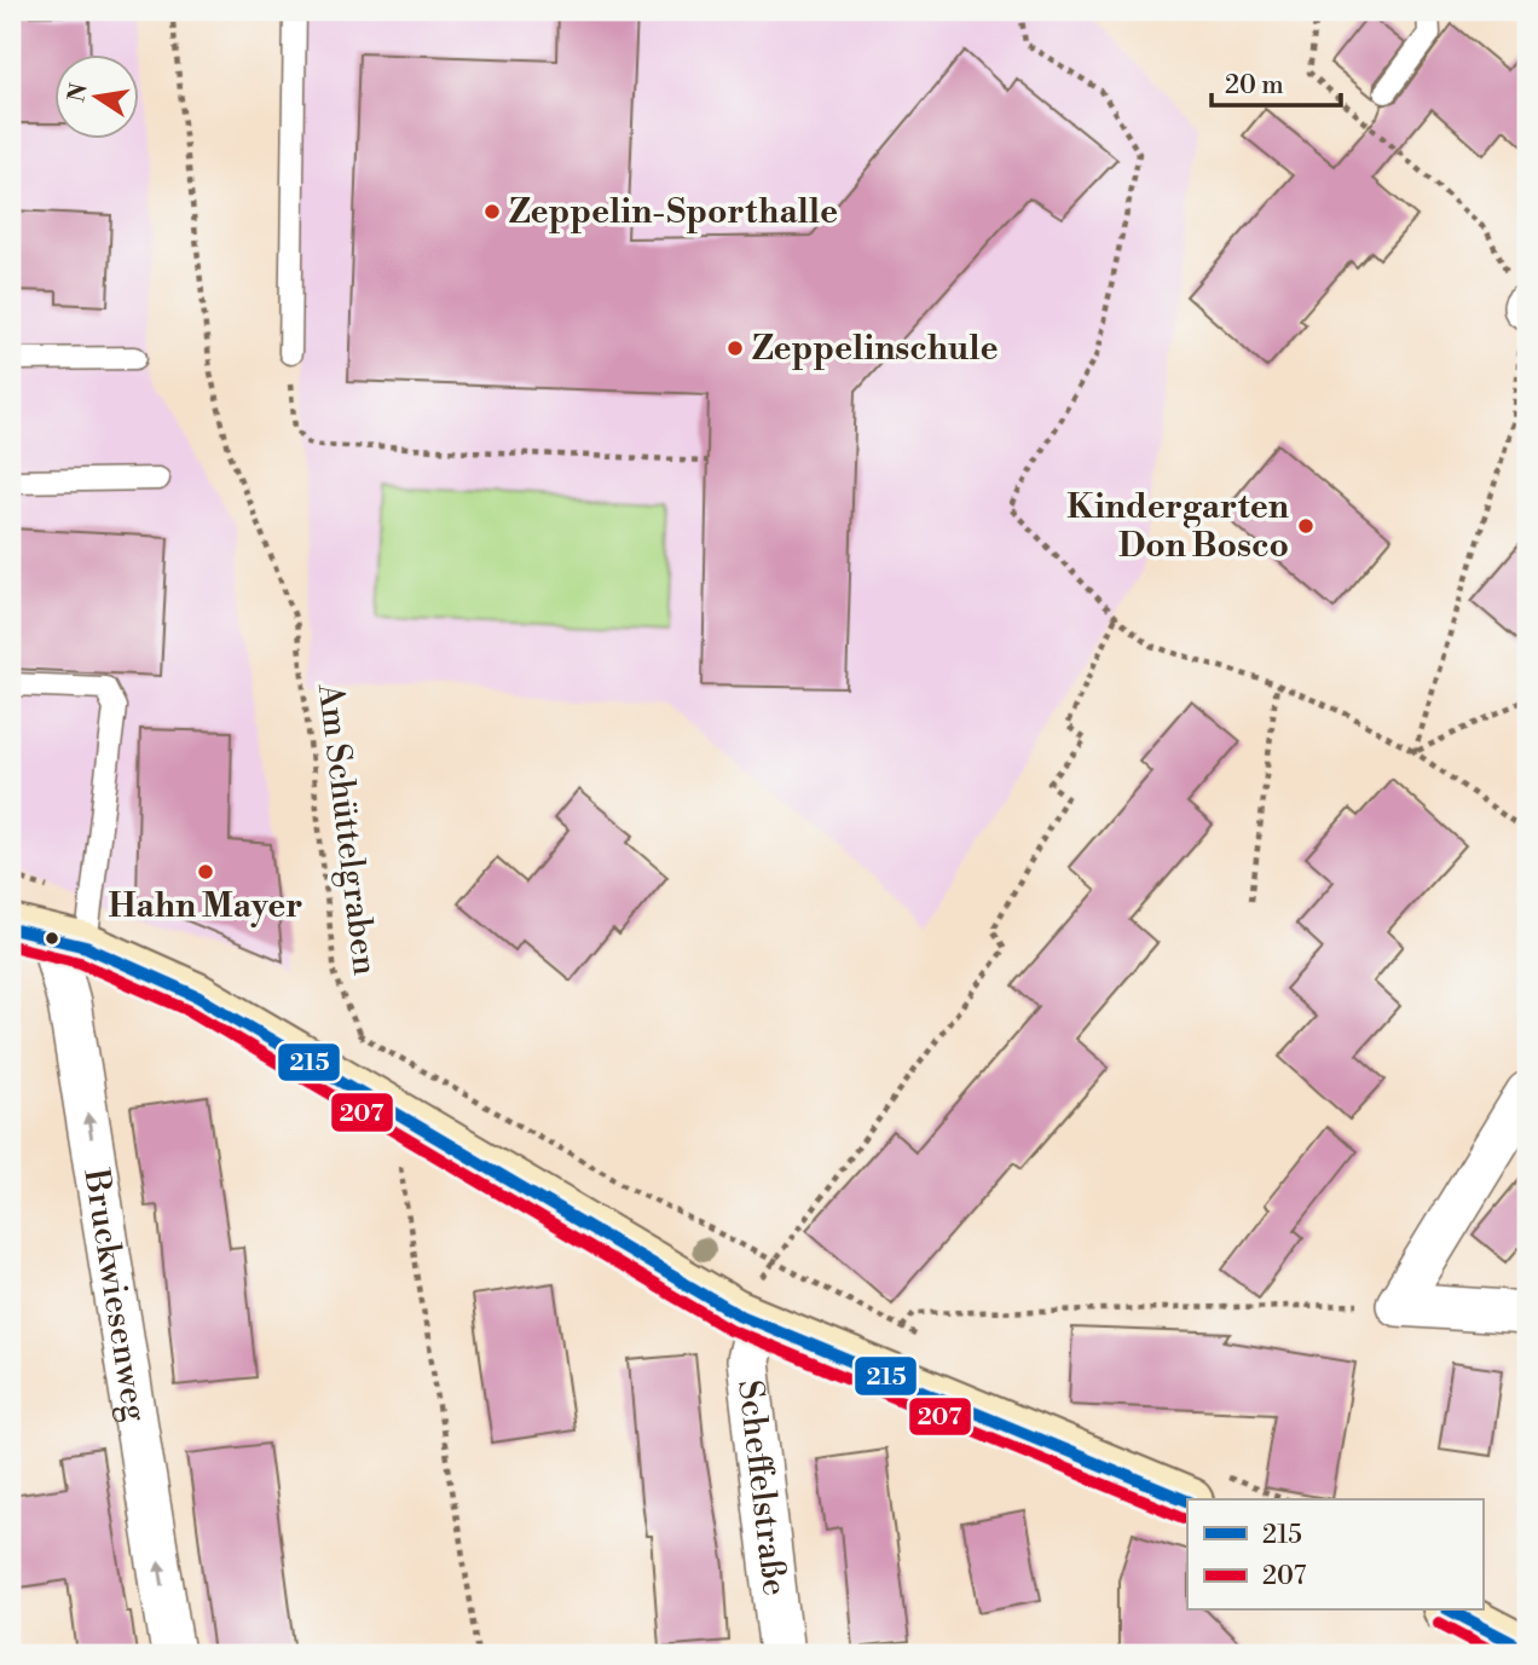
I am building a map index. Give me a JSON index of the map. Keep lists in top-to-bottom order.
{
  "streets": {
    "street": ["Bruckwiesenweg", "Scheffelstraße"],
    "path": ["Am Schüttelgraben"]
  },
  "one_way": ["Bruckwiesenweg"],
  "places": [
    "Zeppelin-Sporthalle",
    "Zeppelinschule",
    "Kindergarten Don Bosco",
    "Hahn Mayer"
  ],
  "lines": ["transit line 215", "transit line 207"],
  "legend": ["215", "207"],
  "scale_bar": "20 m",
  "north": "left"
}
